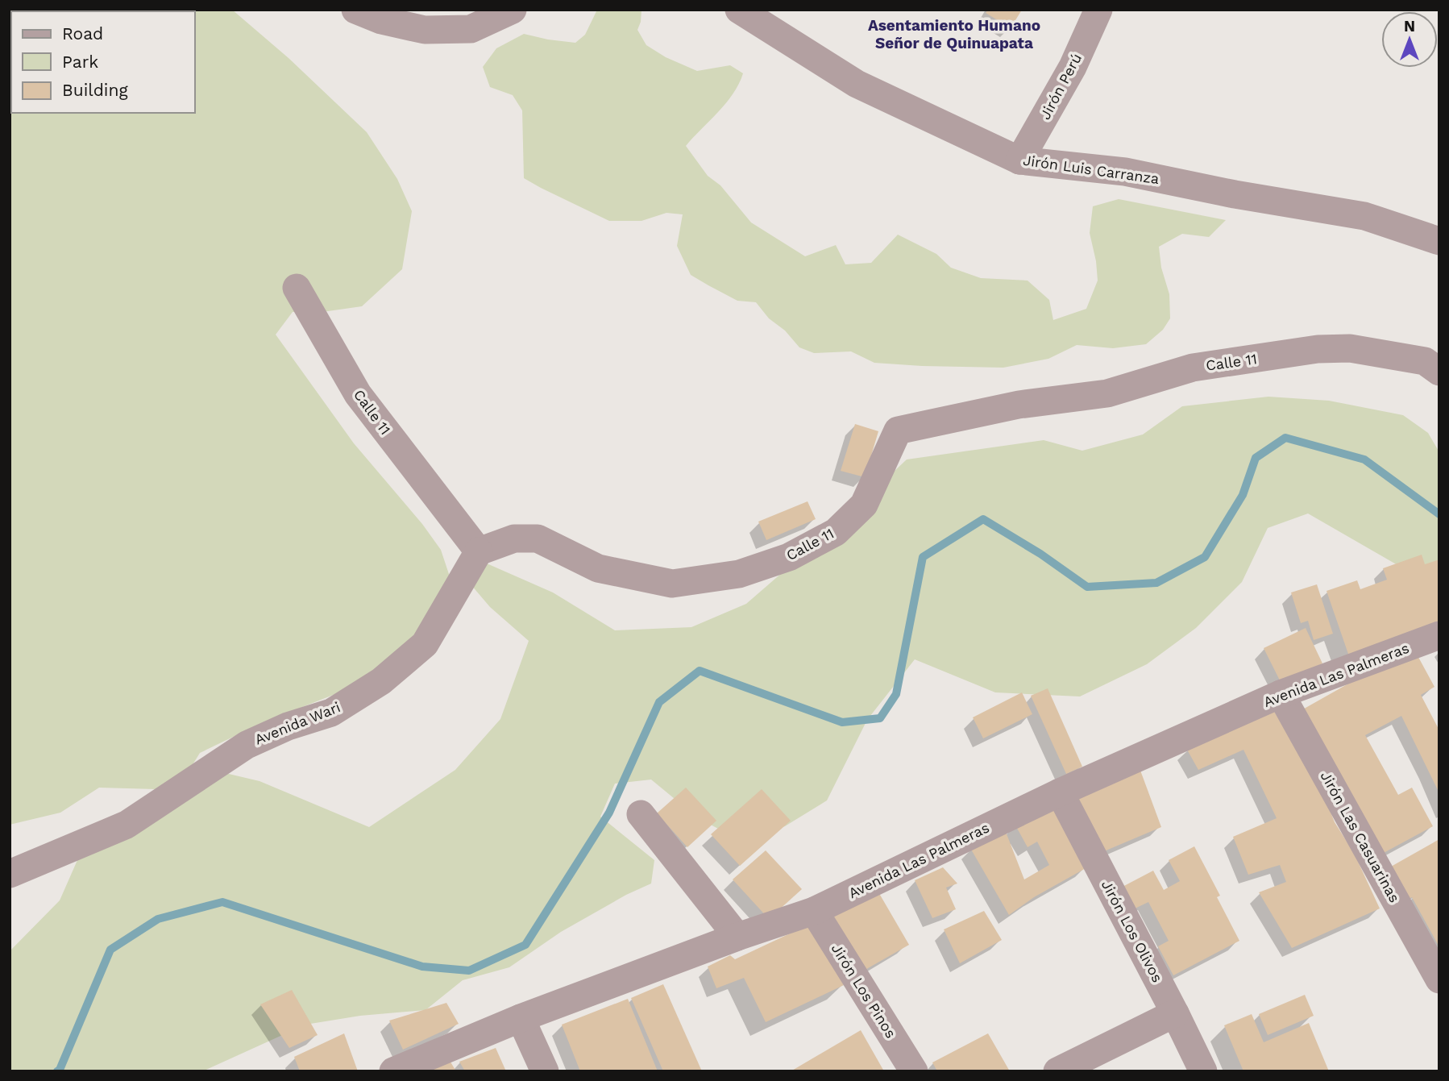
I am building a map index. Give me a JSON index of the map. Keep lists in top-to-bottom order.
{
  "streets": {
    "street": [
      "Jirón Perú",
      "Jirón Luis Carranza",
      "Calle 11",
      "Avenida Las Palmeras",
      "Avenida Wari",
      "Jirón Las Casuarinas",
      "Jirón Los Olivos",
      "Jirón Los Pinos"
    ]
  },
  "crossings": [
    ["Jirón Perú", "Jirón Luis Carranza"],
    ["Calle 11", "Avenida Wari"],
    ["Avenida Las Palmeras", "Jirón Las Casuarinas"],
    ["Avenida Las Palmeras", "Jirón Los Olivos"],
    ["Avenida Las Palmeras", "Jirón Los Pinos"]
  ],
  "districts": ["Asentamiento Humano Señor de Quinuapata"],
  "legend": ["Road", "Park", "Building"],
  "north": "top"
}
